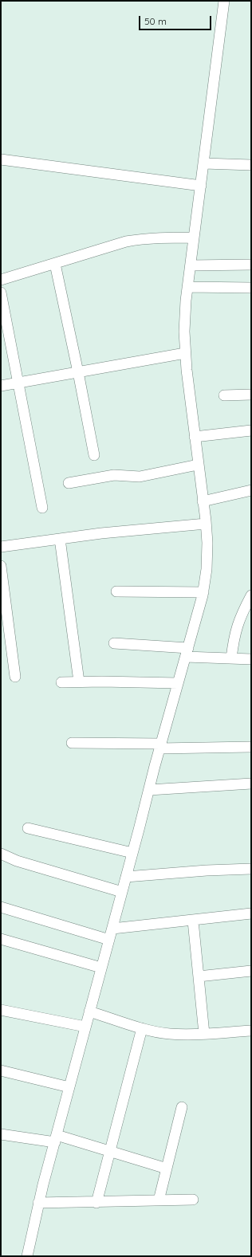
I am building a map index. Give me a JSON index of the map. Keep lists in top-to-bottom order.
{
  "scale_bar": "50 m"
}
